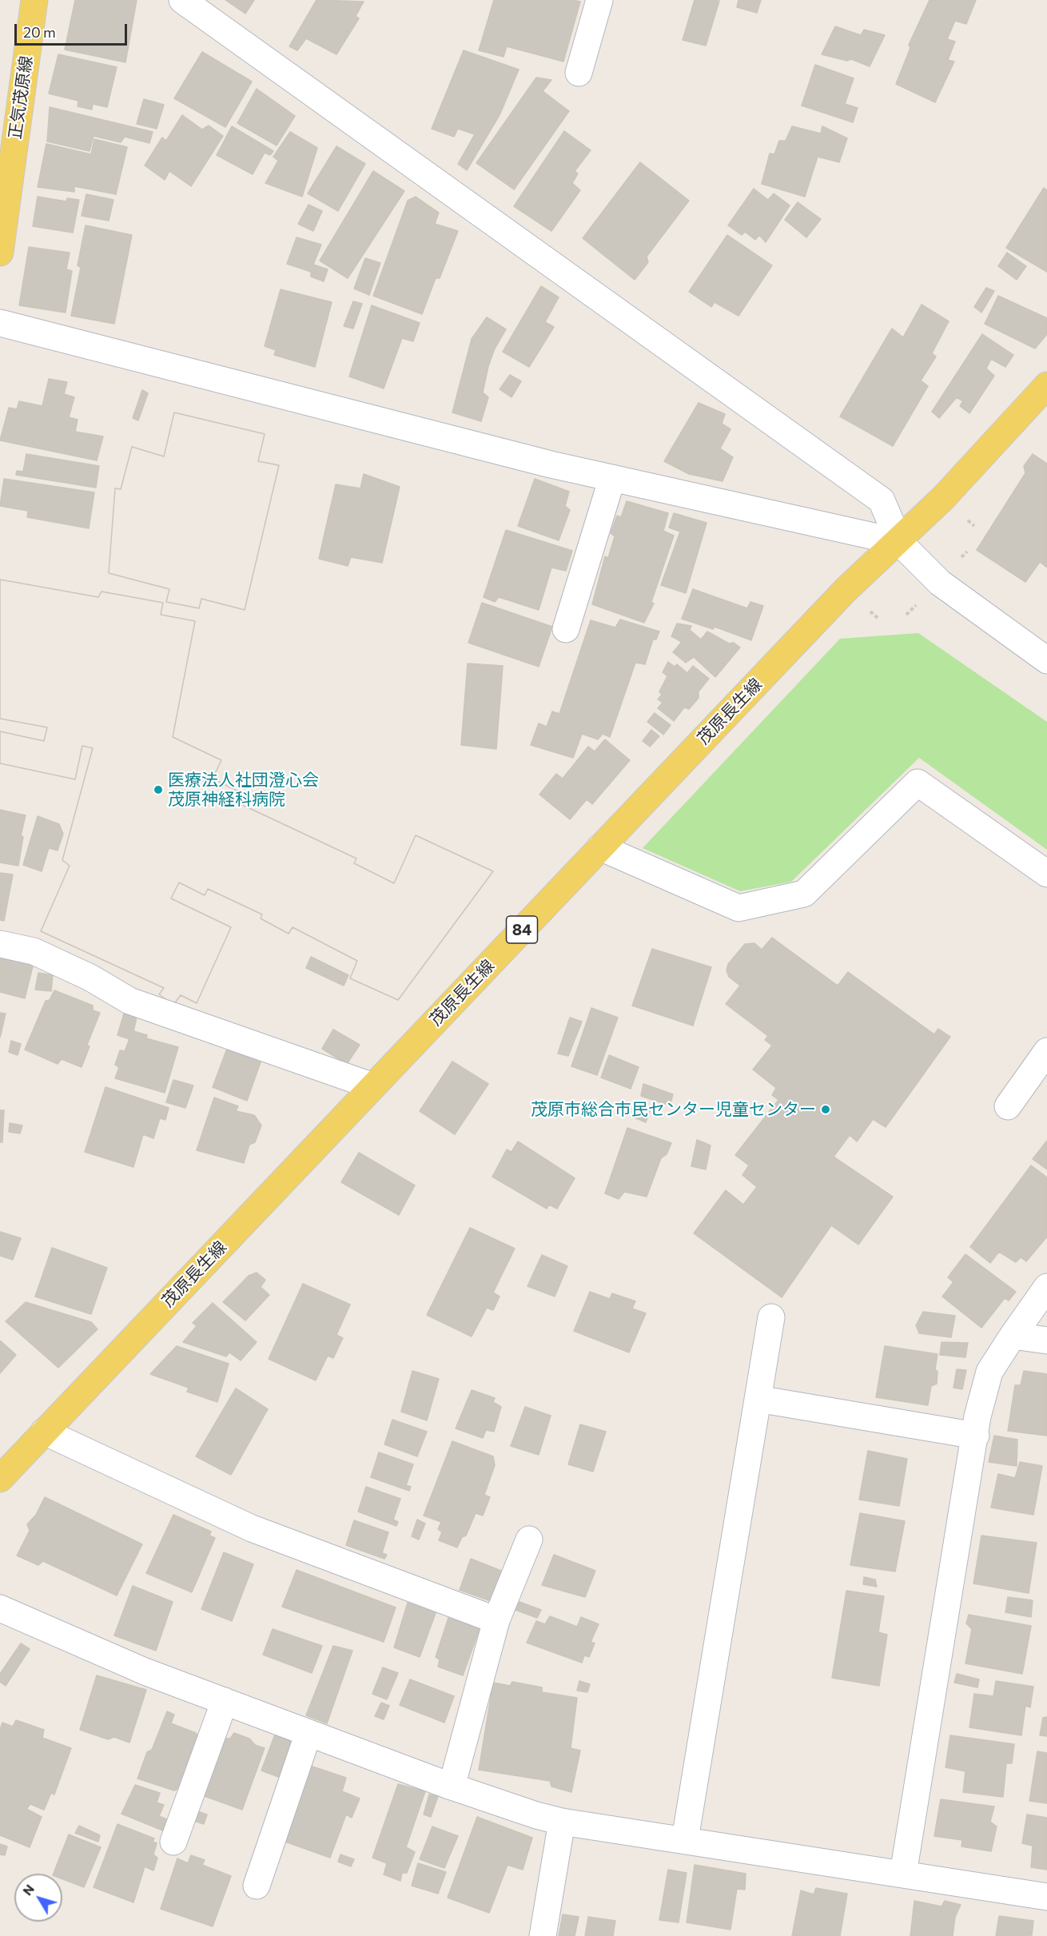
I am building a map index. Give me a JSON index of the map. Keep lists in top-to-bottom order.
{
  "streets": {
    "main road": ["正気茂原線", "茂原長生線", "84"]
  },
  "places": ["医療法人社団澄心会 茂原神経科病院", "茂原市総合市民センター児童センター"],
  "scale_bar": "20 m",
  "north": "top left"
}
